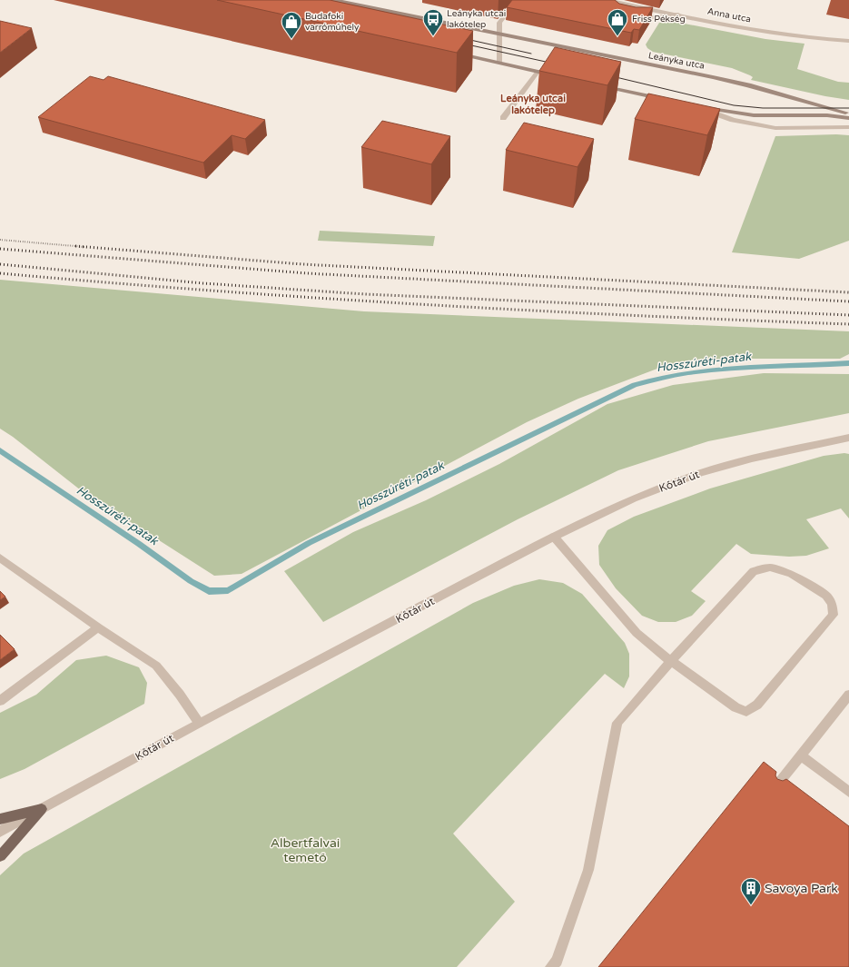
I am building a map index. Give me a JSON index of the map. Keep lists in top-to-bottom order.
{
  "streets": {
    "main road": ["Leányka utca"],
    "street": ["Anna utca", "Kőtár út"]
  },
  "districts": ["Leányka utcai lakótelep"],
  "water": ["Hosszúréti-patak"],
  "parks": ["Albertfalvai temető"],
  "places": {
    "bus stop": ["Leányka utcai lakótelep"],
    "shop": ["Friss Pékség", "Budafoki varróműhely"],
    "building": ["Savoya Park"]
  }
}
